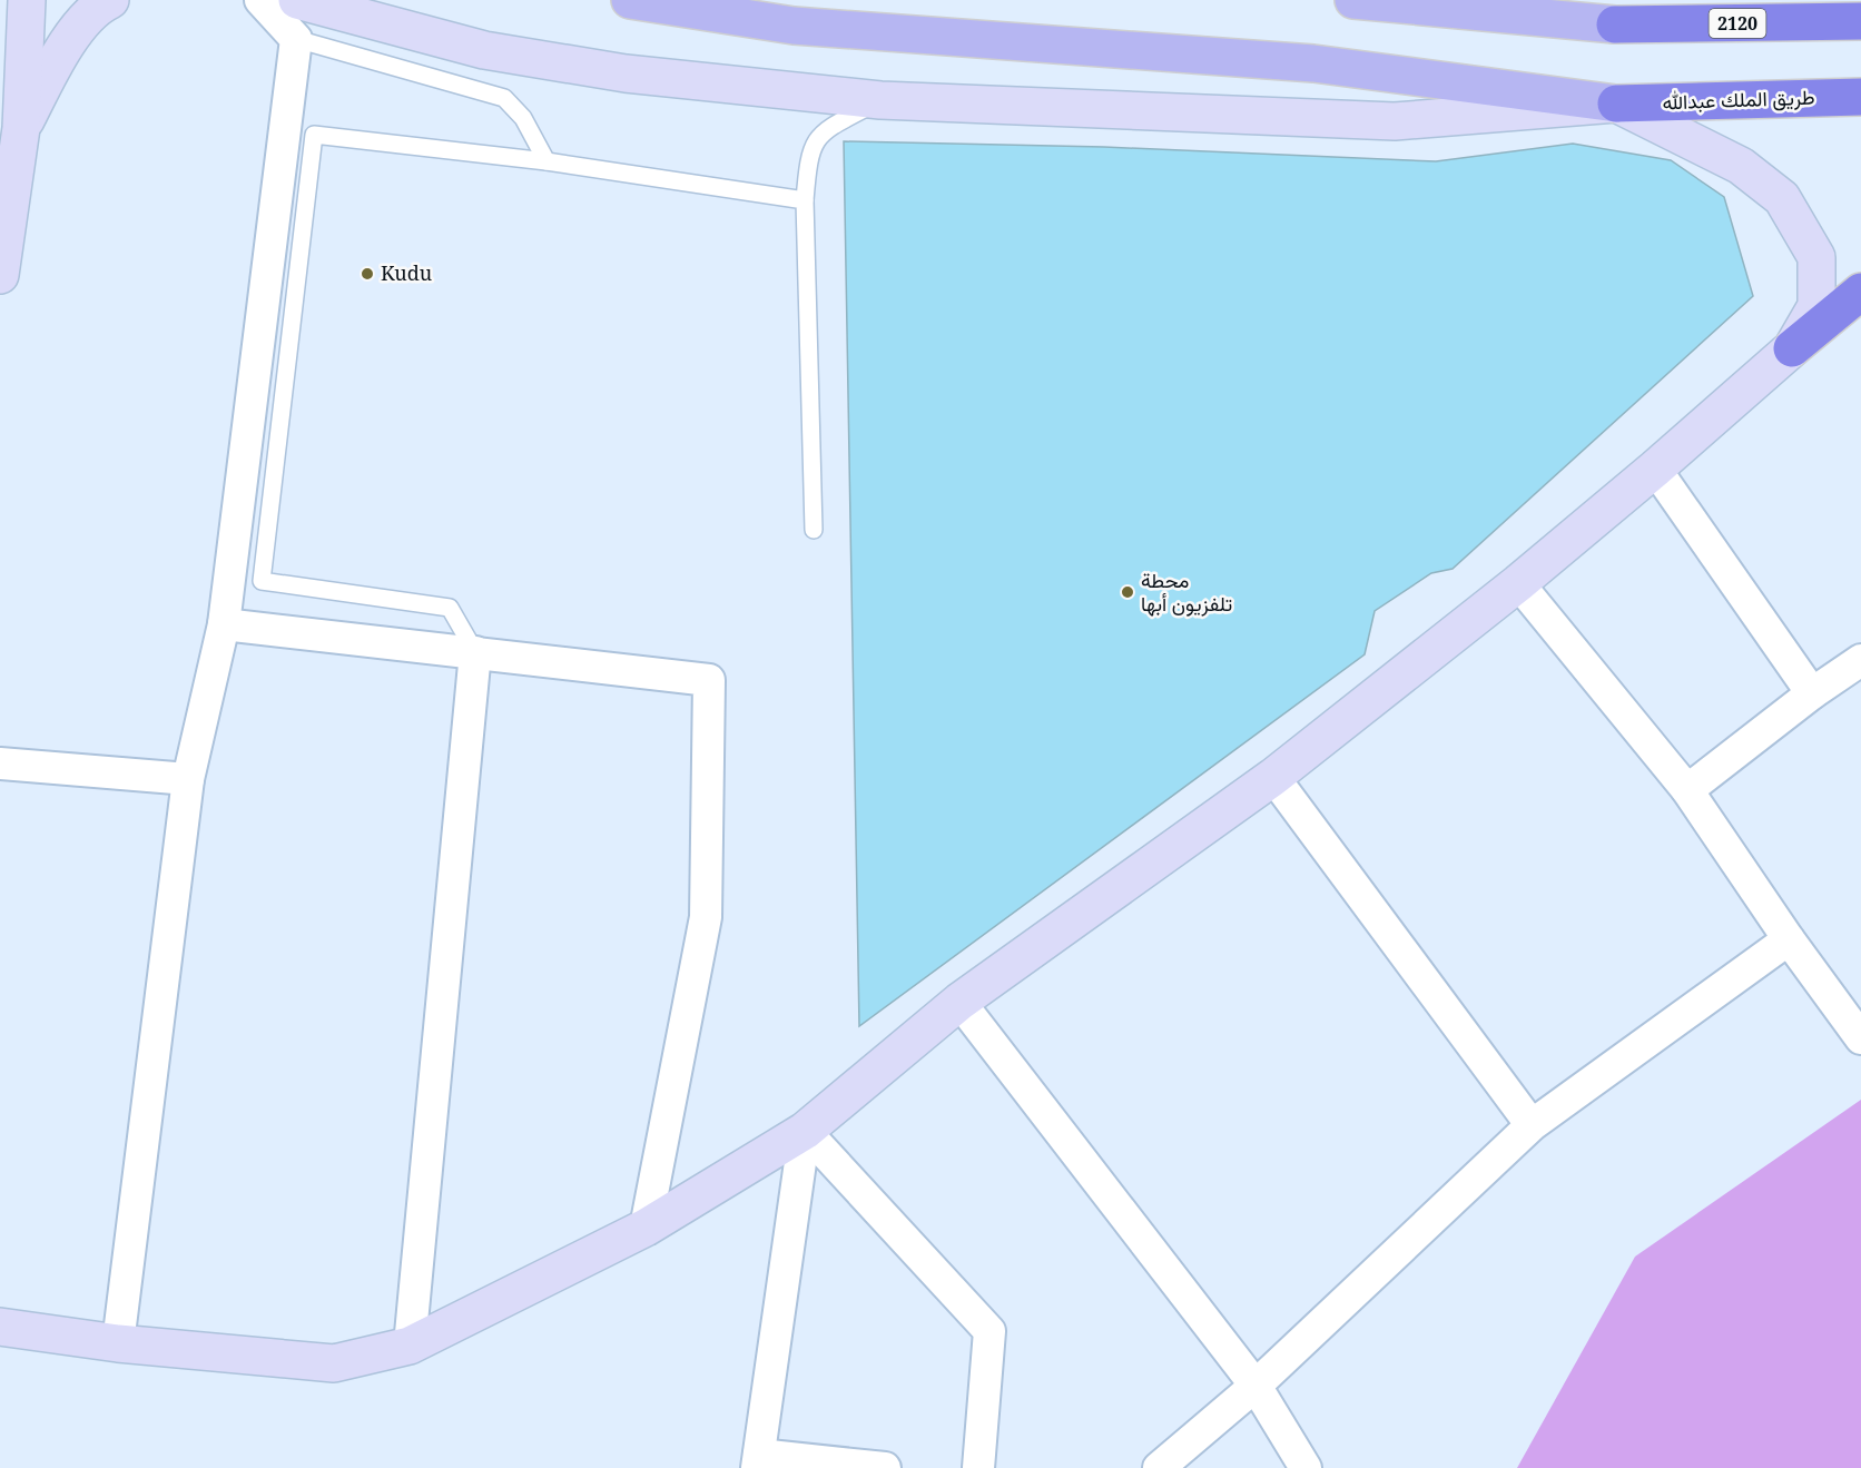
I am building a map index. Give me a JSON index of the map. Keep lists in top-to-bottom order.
{
  "streets": {
    "highway": ["2120", "طريق الملك عبدالله"]
  },
  "places": ["Kudu", "محطة تلفزيون أبها"]
}
